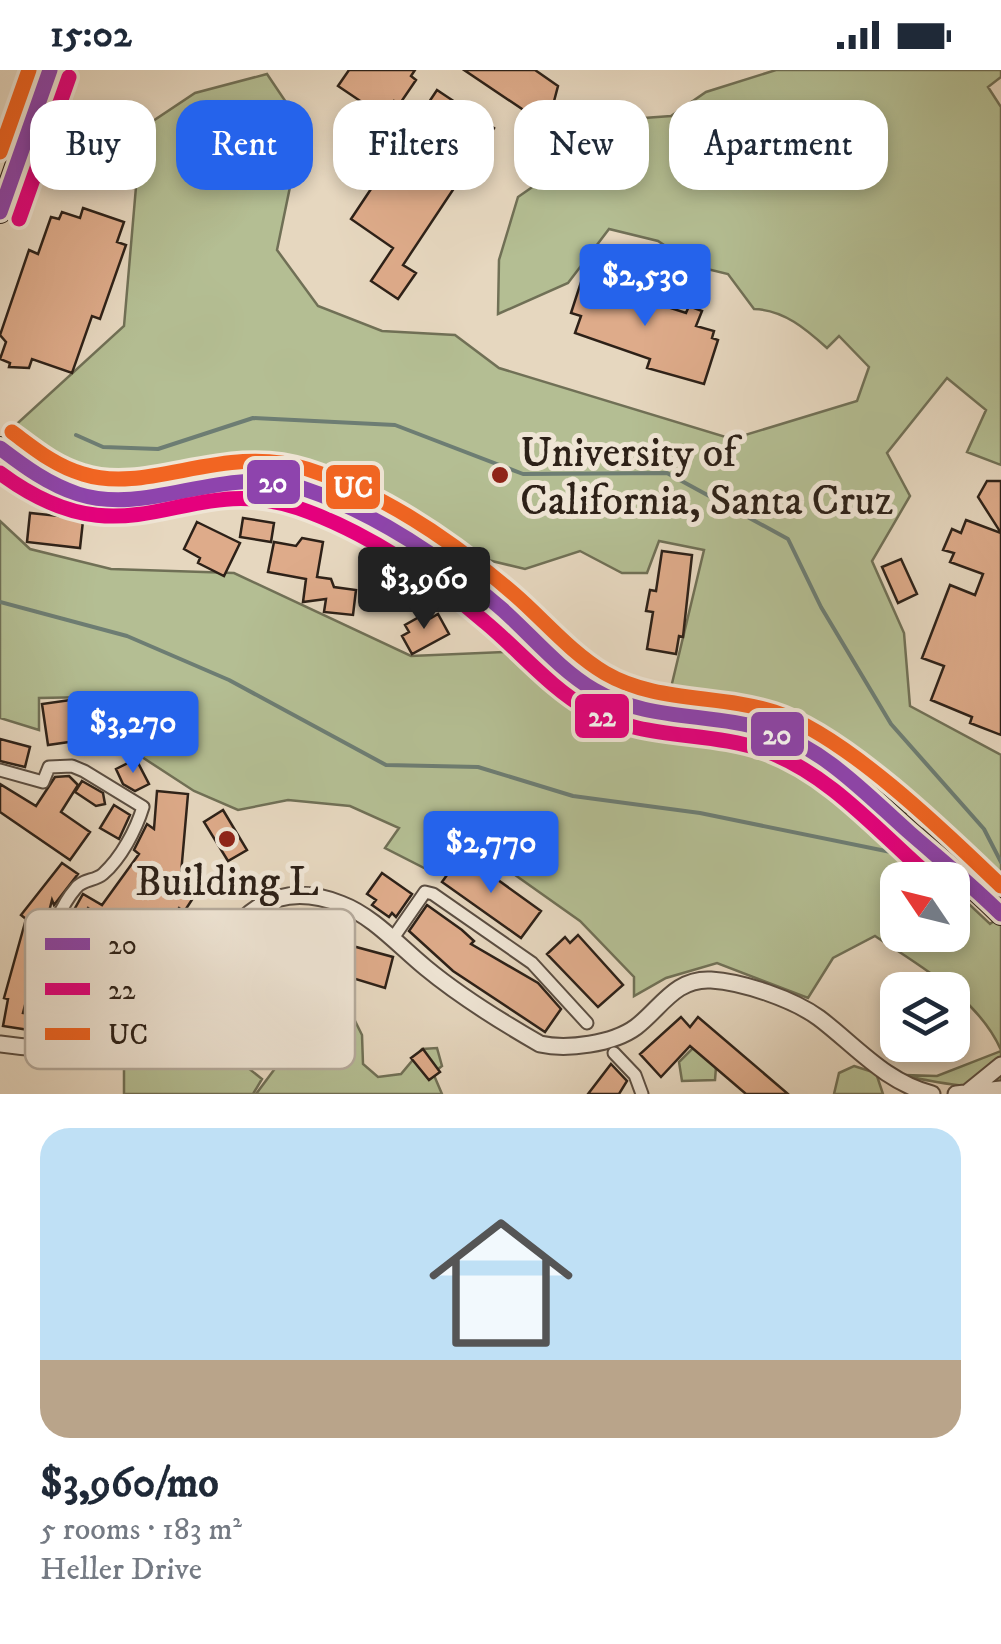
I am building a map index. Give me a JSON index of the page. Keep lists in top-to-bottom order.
{
  "places": ["University of California, Santa Cruz", "Building L"],
  "lines": ["transit line 20", "transit line UC", "transit line 22"],
  "legend": ["20", "22", "UC"],
  "north": "top left",
  "page": {
    "status": "15:02",
    "chip": [
      "Buy",
      "Rent",
      "Filters",
      "New",
      "Apartment"
    ],
    "price": [
      "$2,530",
      "$3,960",
      "$3,270",
      "$2,770"
    ],
    "list": [
      {
        "name": "$3,960/mo",
        "note": "5 rooms · 183 m² · Heller Drive"
      }
    ]
  }
}
